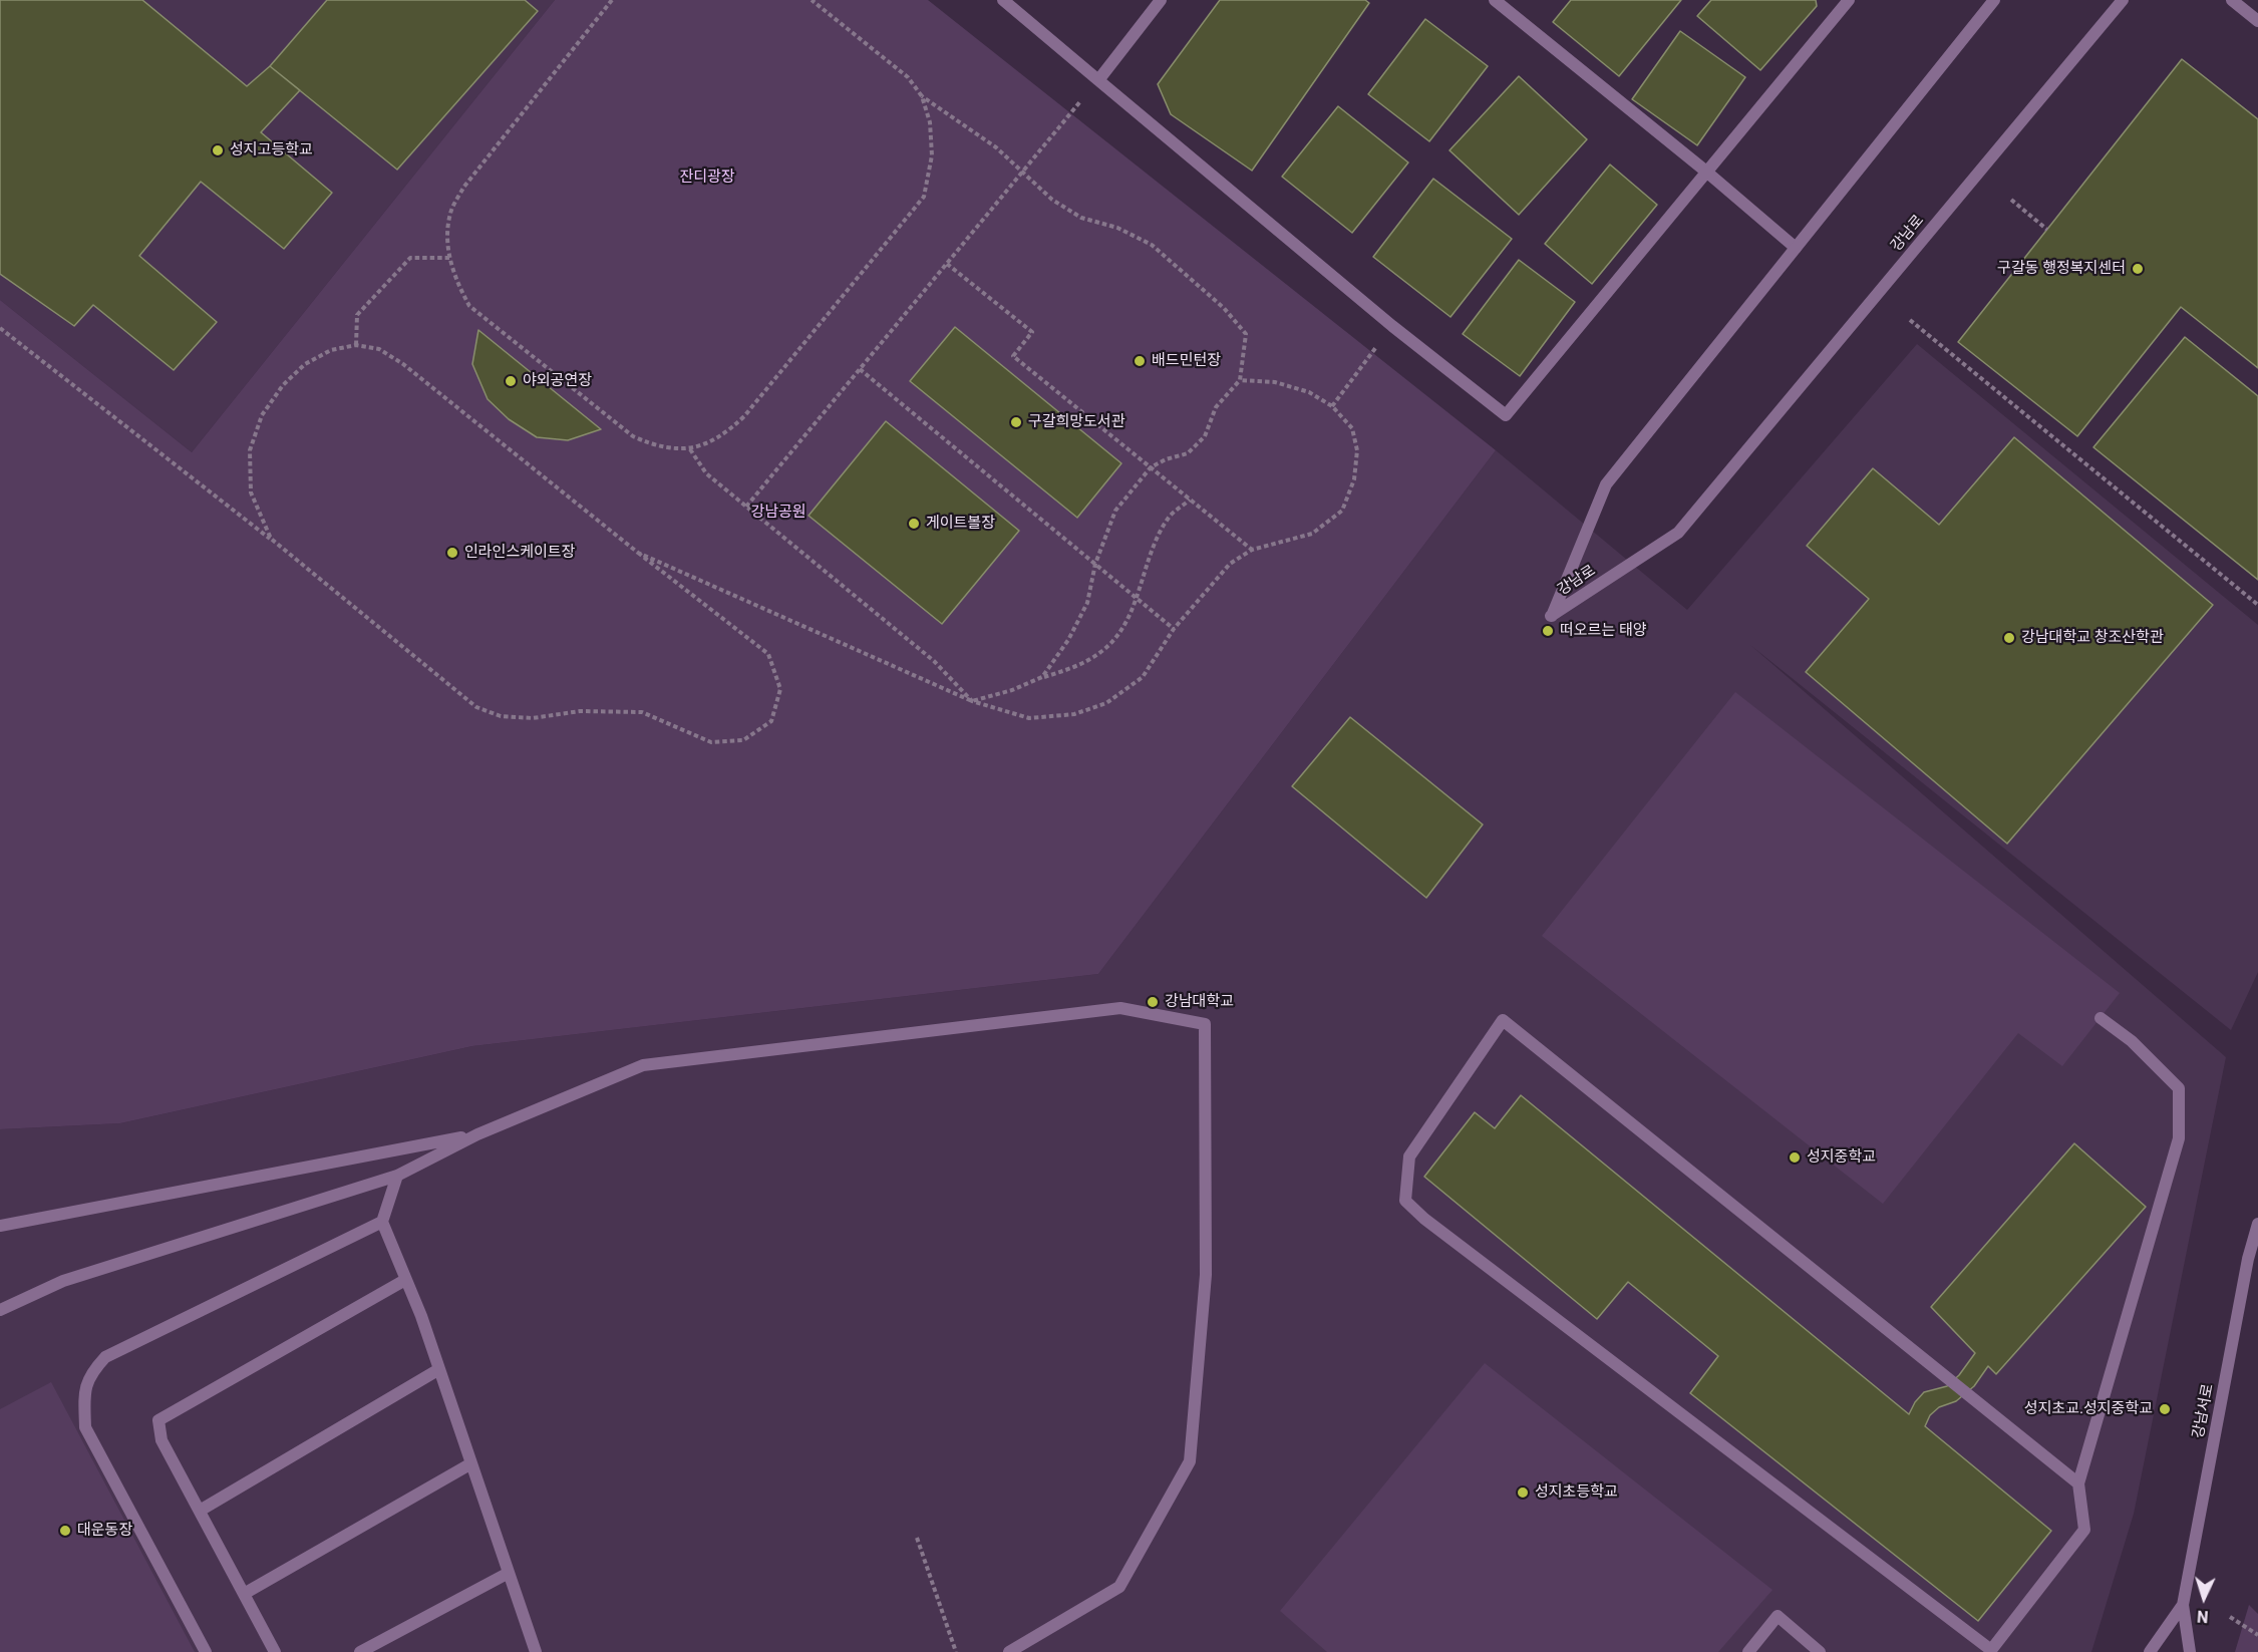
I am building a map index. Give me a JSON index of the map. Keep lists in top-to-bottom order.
{
  "streets": {
    "street": ["강남로", "강남서로"]
  },
  "parks": ["잔디광장", "강남공원"],
  "places": [
    "성지고등학교",
    "구갈동 행정복지센터",
    "배드민턴장",
    "야외공연장",
    "구갈희망도서관",
    "게이트볼장",
    "인라인스케이트장",
    "떠오르는 태양",
    "강남대학교 창조산학관",
    "강남대학교",
    "성지중학교",
    "성지초교.성지중학교",
    "성지초등학교",
    "대운동장"
  ],
  "north": "bottom"
}
